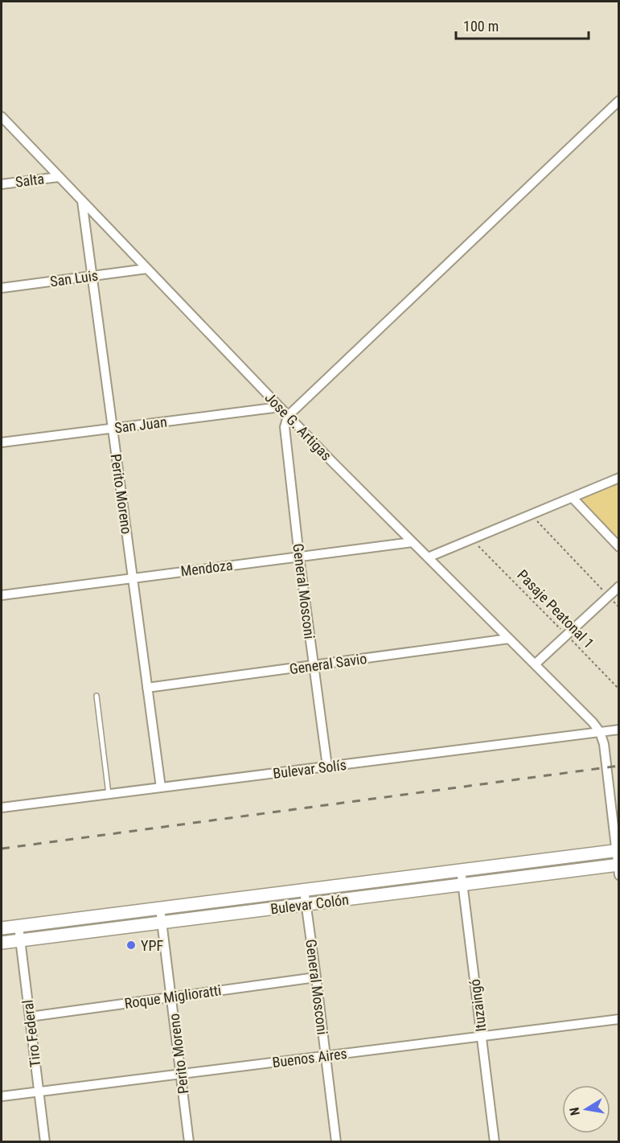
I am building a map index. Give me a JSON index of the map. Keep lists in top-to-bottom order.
{
  "streets": {
    "main road": ["Bulevar Colón"],
    "street": [
      "Salta",
      "San Luis",
      "San Juan",
      "Jose G. Artigas",
      "Perito Moreno",
      "Mendoza",
      "General Mosconi",
      "General Savio",
      "Bulevar Solís",
      "Roque Miglioratti",
      "Ituzaingó",
      "Tiro Federal",
      "Buenos Aires"
    ],
    "path": ["Pasaje Peatonal 1"]
  },
  "crossings": [
    ["Salta", "Jose G. Artigas"],
    ["San Luis", "Jose G. Artigas"],
    ["San Luis", "Perito Moreno"],
    ["San Juan", "Jose G. Artigas"],
    ["San Juan", "Perito Moreno"],
    ["Jose G. Artigas", "Perito Moreno"],
    ["Jose G. Artigas", "Mendoza"],
    ["Jose G. Artigas", "General Mosconi"],
    ["Jose G. Artigas", "General Savio"],
    ["Jose G. Artigas", "Bulevar Solís"],
    ["Perito Moreno", "Mendoza"],
    ["Perito Moreno", "General Savio"],
    ["Perito Moreno", "Bulevar Solís"],
    ["Perito Moreno", "Bulevar Colón"],
    ["Perito Moreno", "Roque Miglioratti"],
    ["Perito Moreno", "Buenos Aires"],
    ["Mendoza", "General Mosconi"],
    ["General Mosconi", "General Savio"],
    ["General Mosconi", "Bulevar Solís"],
    ["General Mosconi", "Bulevar Colón"],
    ["General Mosconi", "Roque Miglioratti"],
    ["General Mosconi", "Buenos Aires"],
    ["Bulevar Colón", "Ituzaingó"],
    ["Bulevar Colón", "Tiro Federal"],
    ["Roque Miglioratti", "Tiro Federal"],
    ["Ituzaingó", "Buenos Aires"],
    ["Tiro Federal", "Buenos Aires"]
  ],
  "places": ["YPF"],
  "scale_bar": "100 m",
  "north": "left"
}
